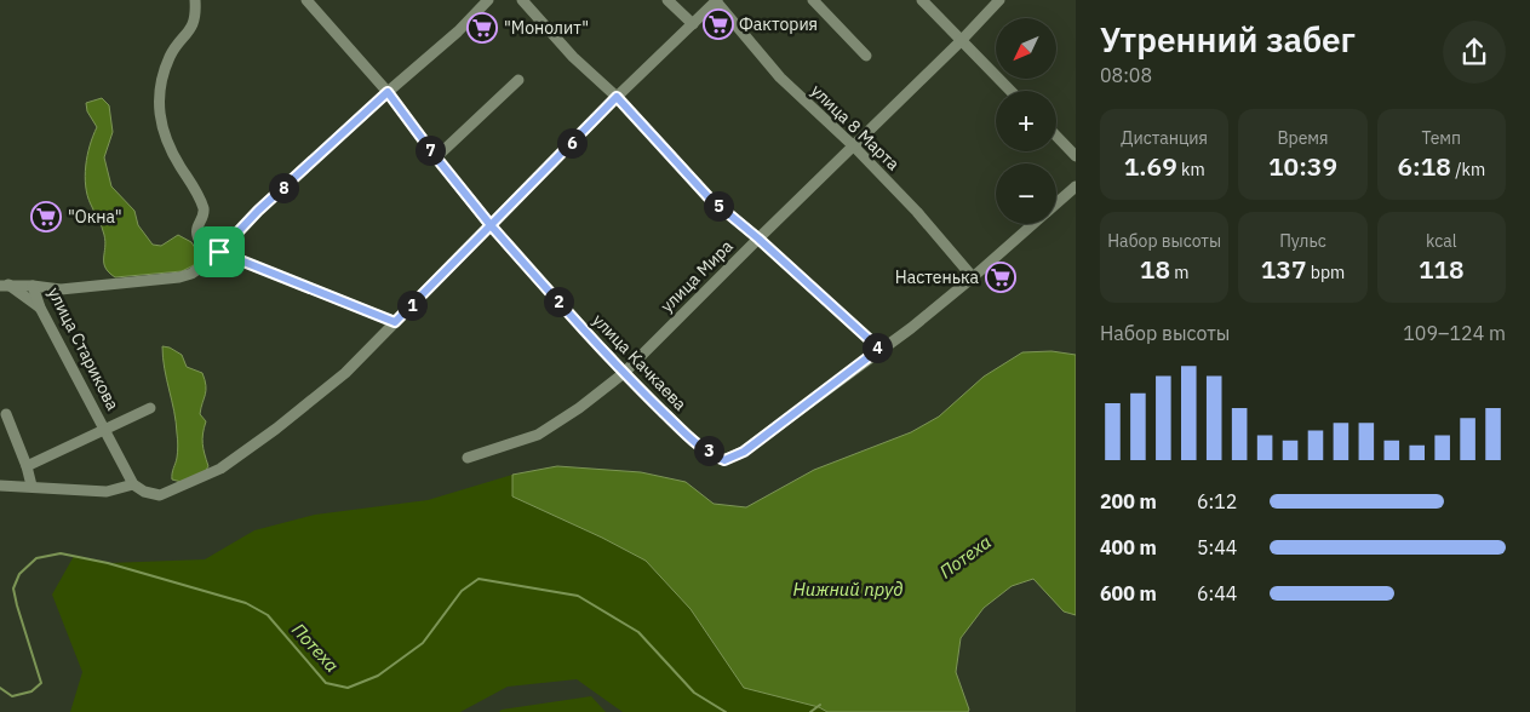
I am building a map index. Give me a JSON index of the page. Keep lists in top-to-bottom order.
{
  "streets": {
    "street": [
      "улица 8 Марта",
      "улица Мира",
      "улица Старикова",
      "улица Качкаева"
    ]
  },
  "crossings": [
    ["улица 8 Марта", "улица Мира"],
    ["улица Мира", "улица Качкаева"],
    ["улица Старикова", "улица Качкаева"]
  ],
  "water": ["Потеха", "Нижний пруд"],
  "places": {
    "supermarket": [
      "Фактория",
      "\"Монолит\"",
      "\"Окна\"",
      "Настенька"
    ]
  },
  "north": "bottom left",
  "page": {
    "heading": ["Утренний забег", "08:08"],
    "map_buttons": ["+", "−"],
    "stats": [
      ["Дистанция", "1.69 km"],
      ["Время", "10:39"],
      ["Темп", "6:18 /km"],
      ["Набор высоты", "18 m"],
      ["Пульс", "137 bpm"],
      ["kcal", "118"]
    ],
    "pins": [
      "6",
      "7",
      "8",
      "5",
      "2",
      "1",
      "4",
      "3"
    ],
    "chart": ["Набор высоты", "109–124 m"],
    "list": [
      {
        "name": "200 m",
        "note": "6:12"
      },
      {
        "name": "400 m",
        "note": "5:44"
      },
      {
        "name": "600 m",
        "note": "6:44"
      }
    ]
  }
}
